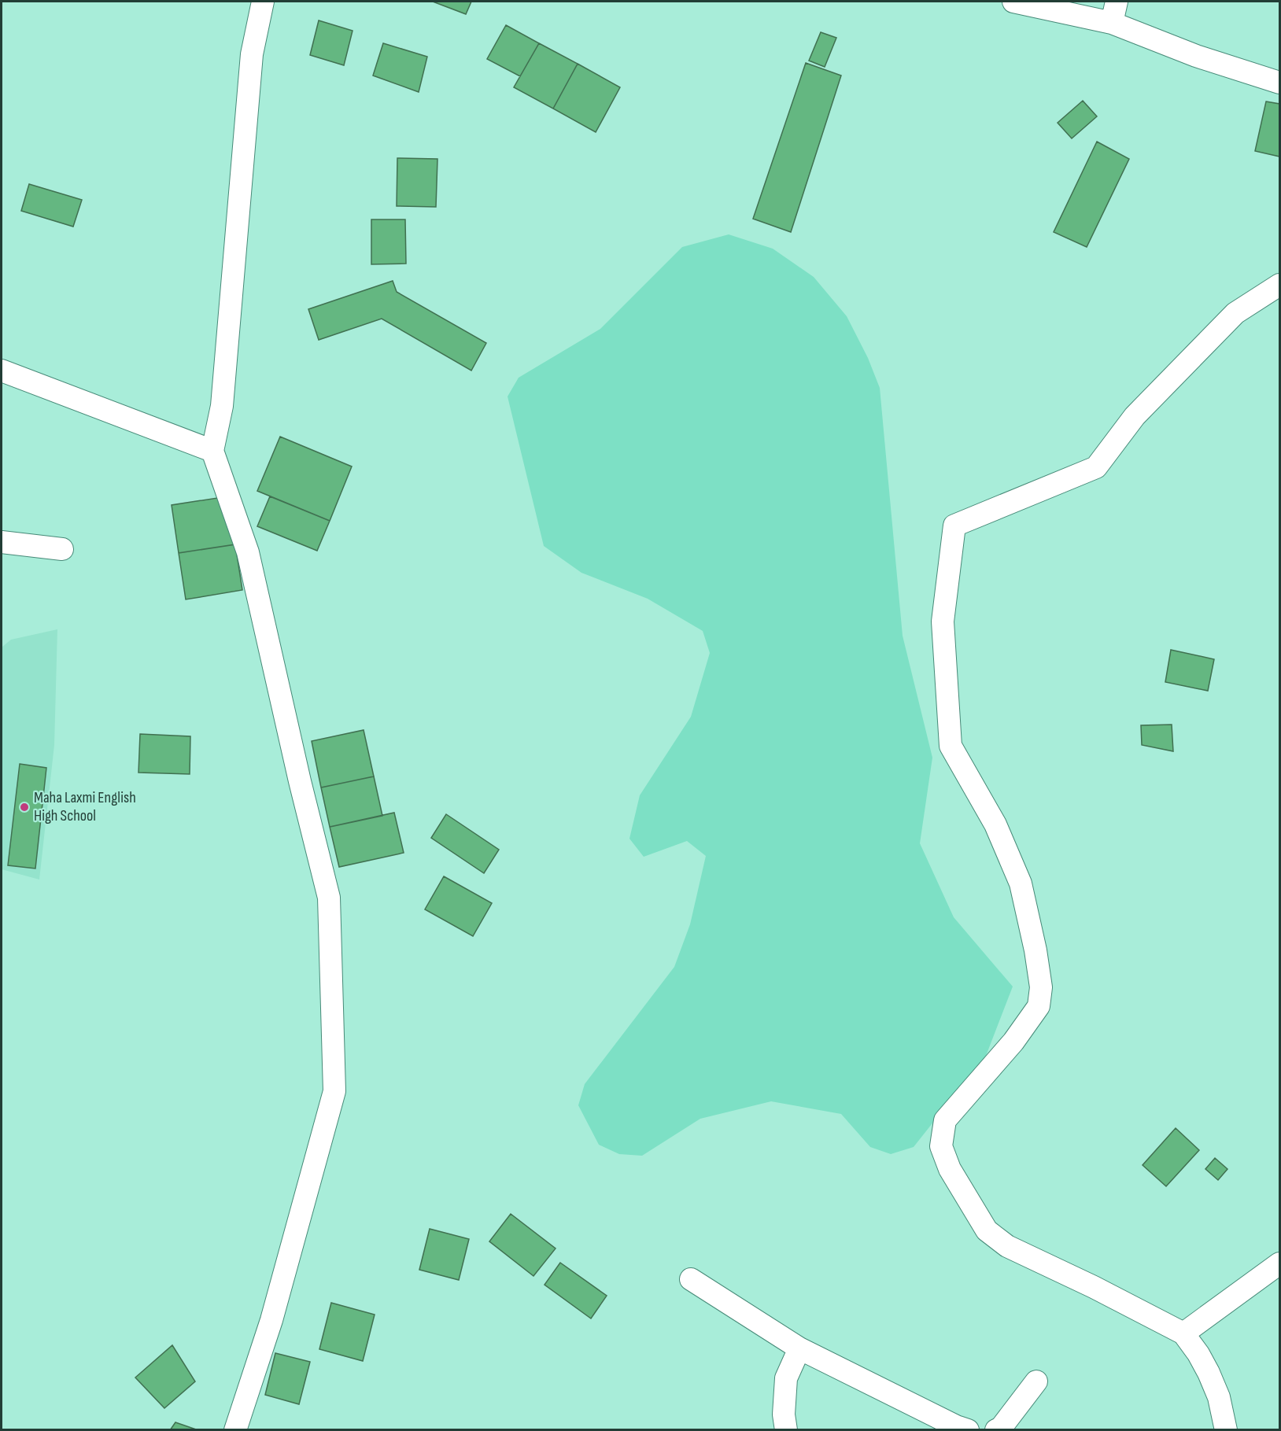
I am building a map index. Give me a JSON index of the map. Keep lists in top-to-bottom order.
{
  "places": ["Maha Laxmi English High School"]
}
